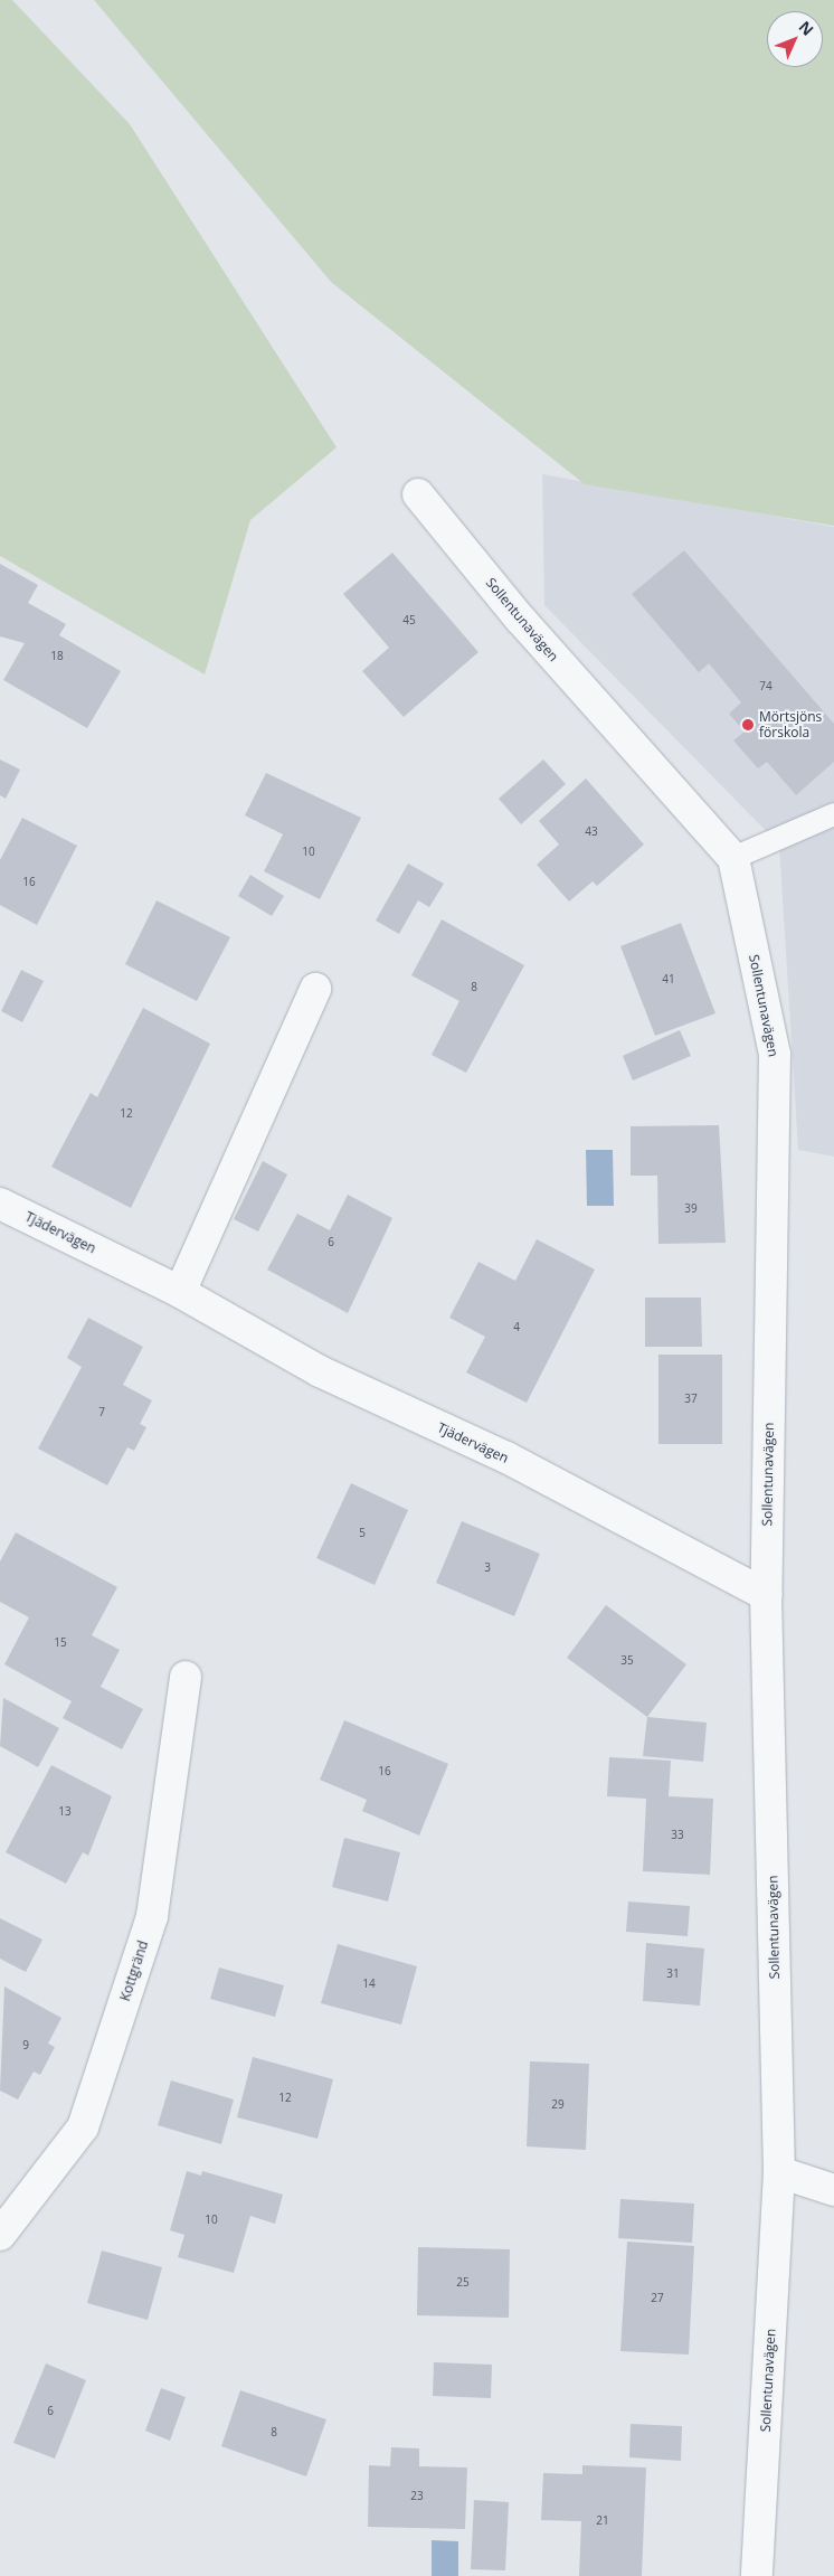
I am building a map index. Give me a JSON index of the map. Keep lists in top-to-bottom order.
{
  "streets": {
    "street": ["Sollentunavägen", "Tjädervägen", "Kottgränd"]
  },
  "crossings": [
    ["Sollentunavägen", "Tjädervägen"]
  ],
  "places": ["Mörtsjöns förskola"],
  "house_numbers": [
    "45",
    "18",
    "74",
    "43",
    "10",
    "16",
    "41",
    "8",
    "12",
    "39",
    "6",
    "4",
    "37",
    "7",
    "5",
    "3",
    "15",
    "35",
    "16",
    "13",
    "33",
    "31",
    "14",
    "9",
    "12",
    "29",
    "10",
    "25",
    "27",
    "6",
    "8",
    "23",
    "21"
  ],
  "north": "top right"
}
